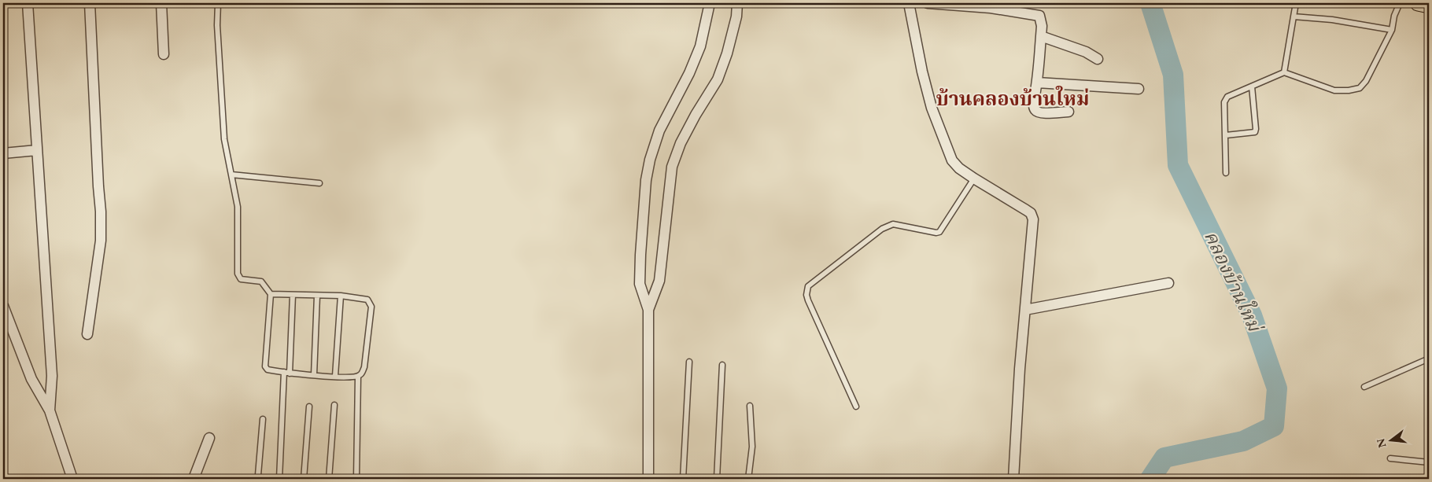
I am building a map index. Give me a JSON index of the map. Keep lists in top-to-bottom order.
{
  "districts": ["บ้านคลองบ้านใหม่"],
  "water": ["คลองบ้านใหม่"],
  "north": "left"
}
